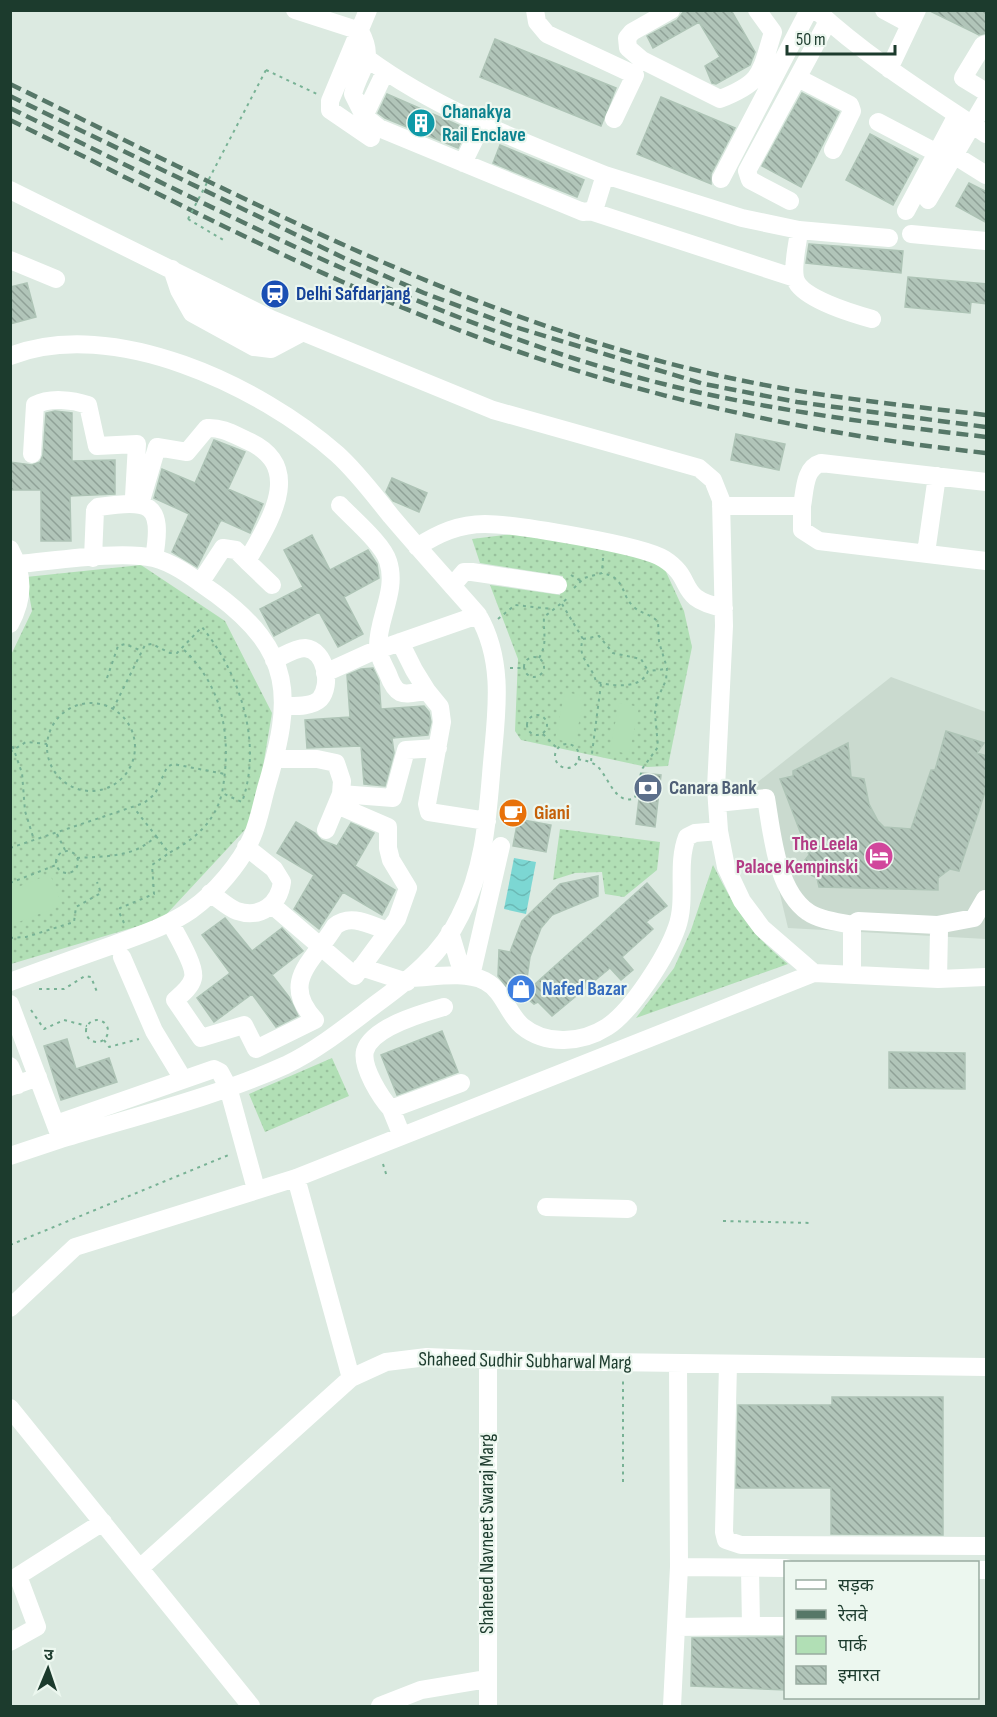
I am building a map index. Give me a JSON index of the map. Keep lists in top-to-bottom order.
{
  "streets": {
    "street": ["Shaheed Sudhir Subharwal Marg", "Shaheed Navneet Swaraj Marg"]
  },
  "crossings": [
    ["Shaheed Sudhir Subharwal Marg", "Shaheed Navneet Swaraj Marg"]
  ],
  "places": {
    "building": ["Chanakya Rail Enclave"],
    "station": ["Delhi Safdarjang"],
    "bank": ["Canara Bank"],
    "cafe": ["Giani"],
    "hotel": ["The Leela Palace Kempinski"],
    "shop": ["Nafed Bazar"]
  },
  "legend": [
    "सड़क",
    "रेलवे",
    "पार्क",
    "इमारत"
  ],
  "scale_bar": "50 m",
  "north": "top"
}
